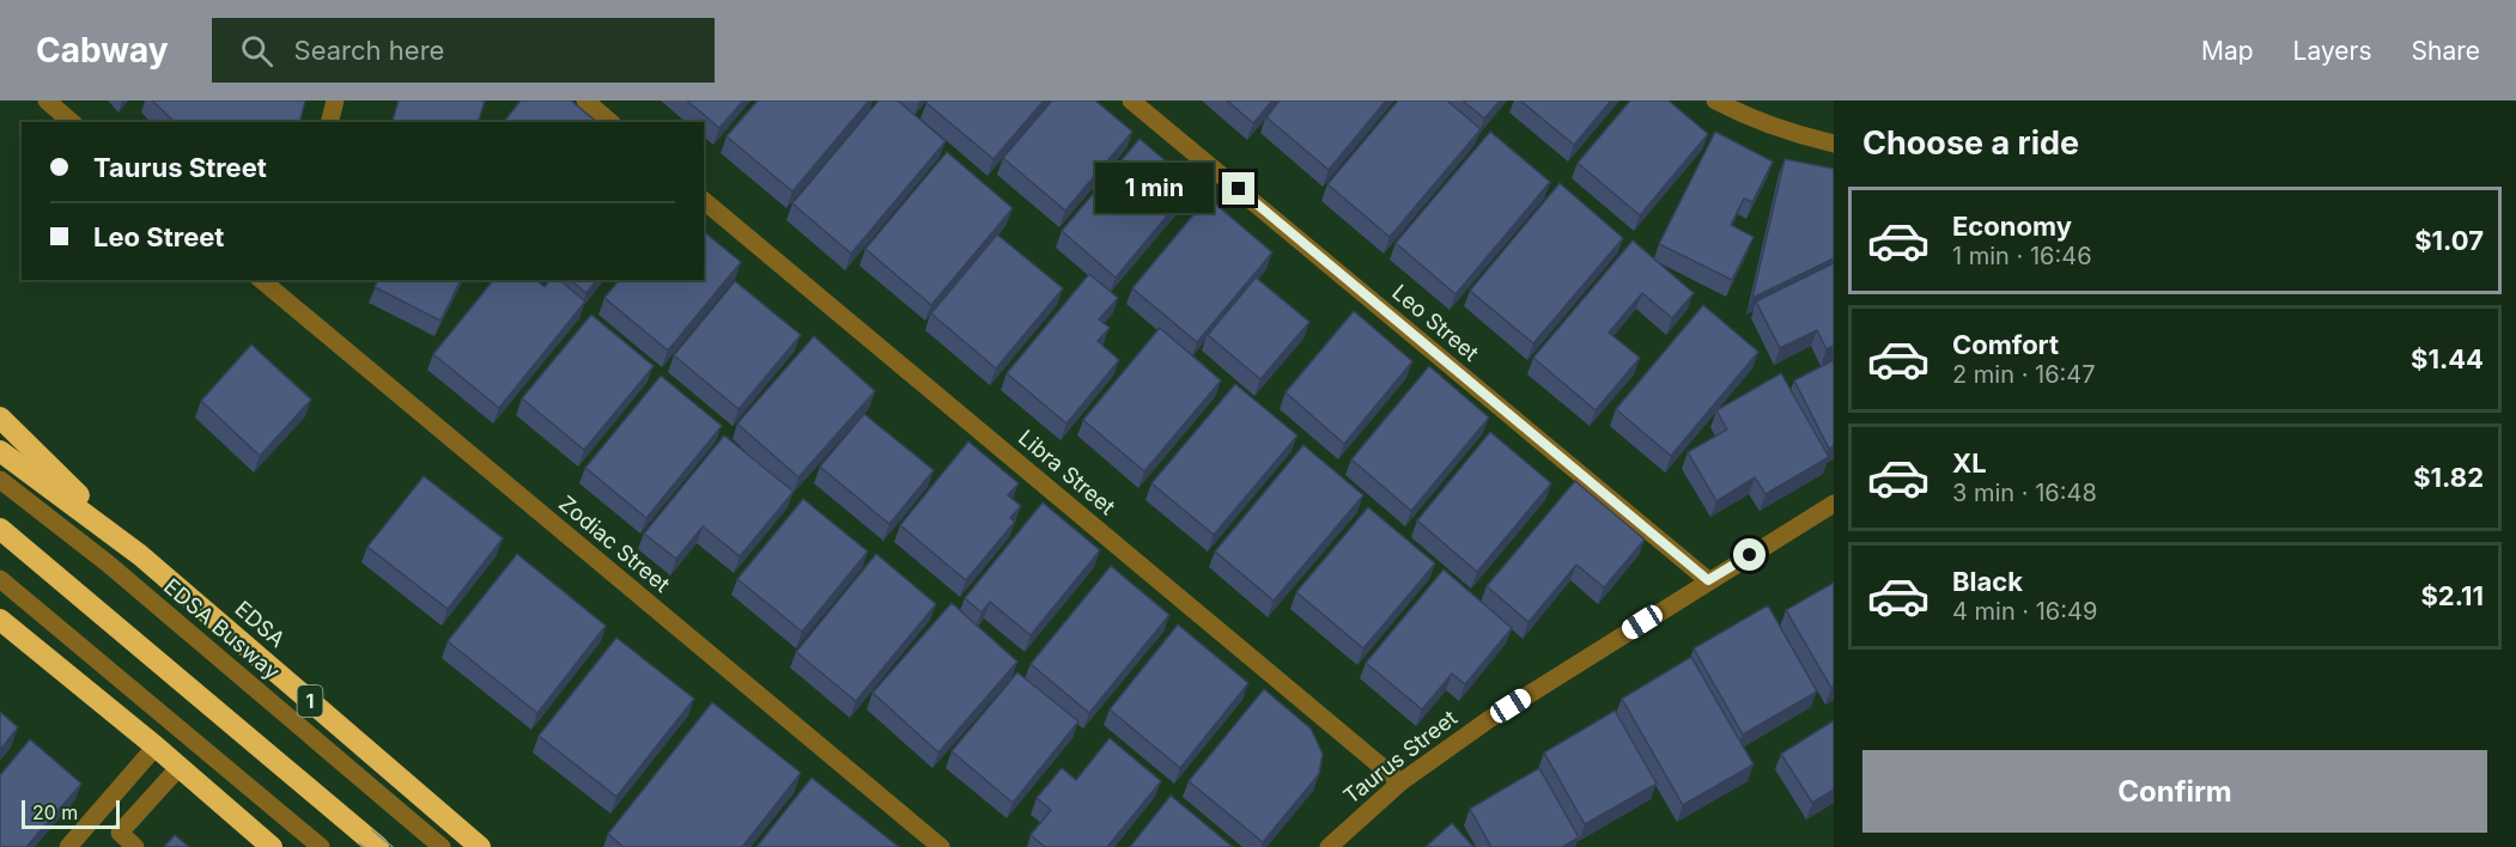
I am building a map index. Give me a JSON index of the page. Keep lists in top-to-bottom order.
{
  "streets": {
    "highway": ["EDSA", "1"],
    "street": [
      "Leo Street",
      "Libra Street",
      "Zodiac Street",
      "EDSA Busway",
      "Taurus Street"
    ]
  },
  "crossings": [
    ["Leo Street", "Taurus Street"],
    ["Libra Street", "Taurus Street"],
    ["EDSA", "1"]
  ],
  "scale_bar": "20 m",
  "page": {
    "header": "Cabway",
    "search": "Search here",
    "nav": ["Map", "Layers", "Share"],
    "heading": "Choose a ride",
    "banner": ["Taurus Street", "Leo Street"],
    "bubble": "1 min",
    "list": [
      {
        "name": "Economy",
        "note": "1 min · 16:46",
        "value": "$1.07"
      },
      {
        "name": "Comfort",
        "note": "2 min · 16:47",
        "value": "$1.44"
      },
      {
        "name": "XL",
        "note": "3 min · 16:48",
        "value": "$1.82"
      },
      {
        "name": "Black",
        "note": "4 min · 16:49",
        "value": "$2.11"
      }
    ],
    "buttons": "Confirm",
    "scale": "20 m"
  }
}
